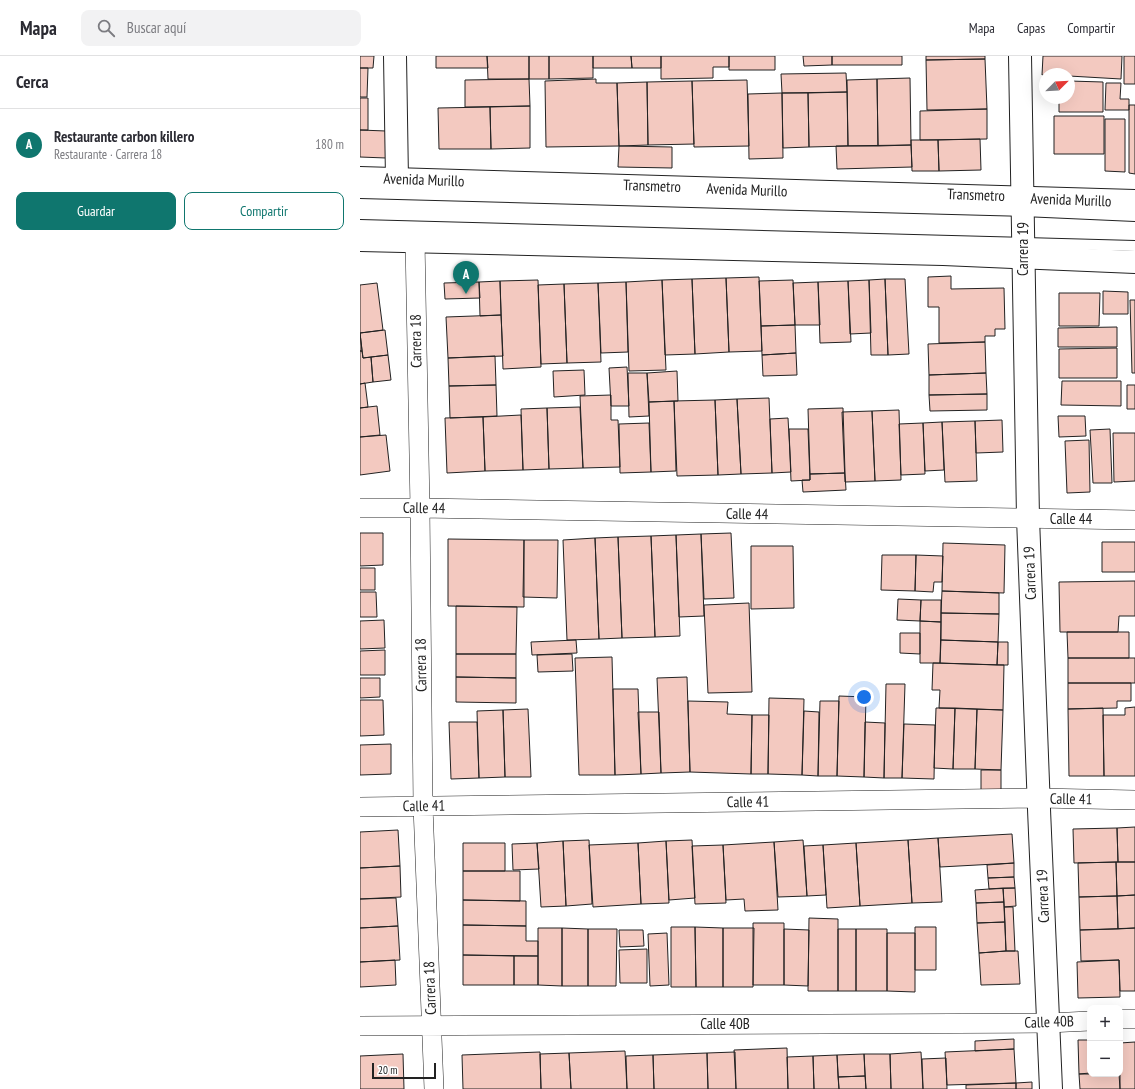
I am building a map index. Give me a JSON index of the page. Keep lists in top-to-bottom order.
{
  "streets": {
    "main road": ["Avenida Murillo", "Carrera 19"],
    "street": [
      "Carrera 18",
      "Calle 44",
      "Calle 41",
      "Calle 40B"
    ],
    "lane": ["Transmetro"]
  },
  "crossings": [
    ["Avenida Murillo", "Transmetro"],
    ["Avenida Murillo", "Carrera 19"],
    ["Transmetro", "Carrera 19"],
    ["Carrera 19", "Calle 44"],
    ["Carrera 19", "Calle 41"],
    ["Carrera 19", "Calle 40B"],
    ["Carrera 18", "Calle 44"],
    ["Carrera 18", "Calle 41"],
    ["Carrera 18", "Calle 40B"]
  ],
  "scale_bar": "20 m",
  "north": "top right",
  "page": {
    "header": "Mapa",
    "search": "Buscar aquí",
    "nav": ["Mapa", "Capas", "Compartir"],
    "heading": "Cerca",
    "list": [
      {
        "mark": "A",
        "name": "Restaurante carbon killero",
        "note": "Restaurante · Carrera 18",
        "value": "180 m"
      }
    ],
    "buttons": ["Guardar", "Compartir"],
    "pins": "A",
    "map_buttons": ["+", "−"],
    "scale": "20 m"
  }
}
